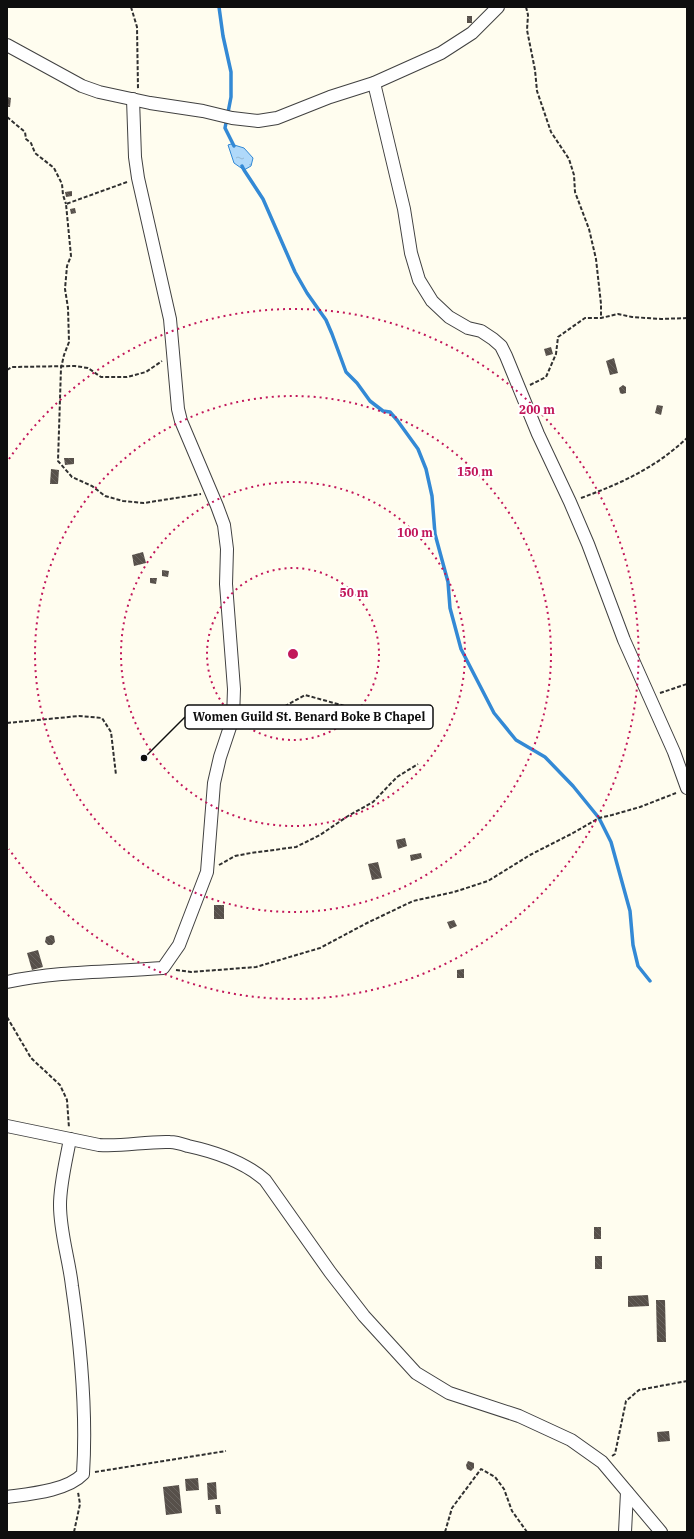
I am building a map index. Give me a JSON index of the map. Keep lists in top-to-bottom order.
{
  "places": ["Women Guild St. Benard Boke B Chapel"],
  "rings": [
    "200 m",
    "150 m",
    "100 m",
    "50 m"
  ]
}
